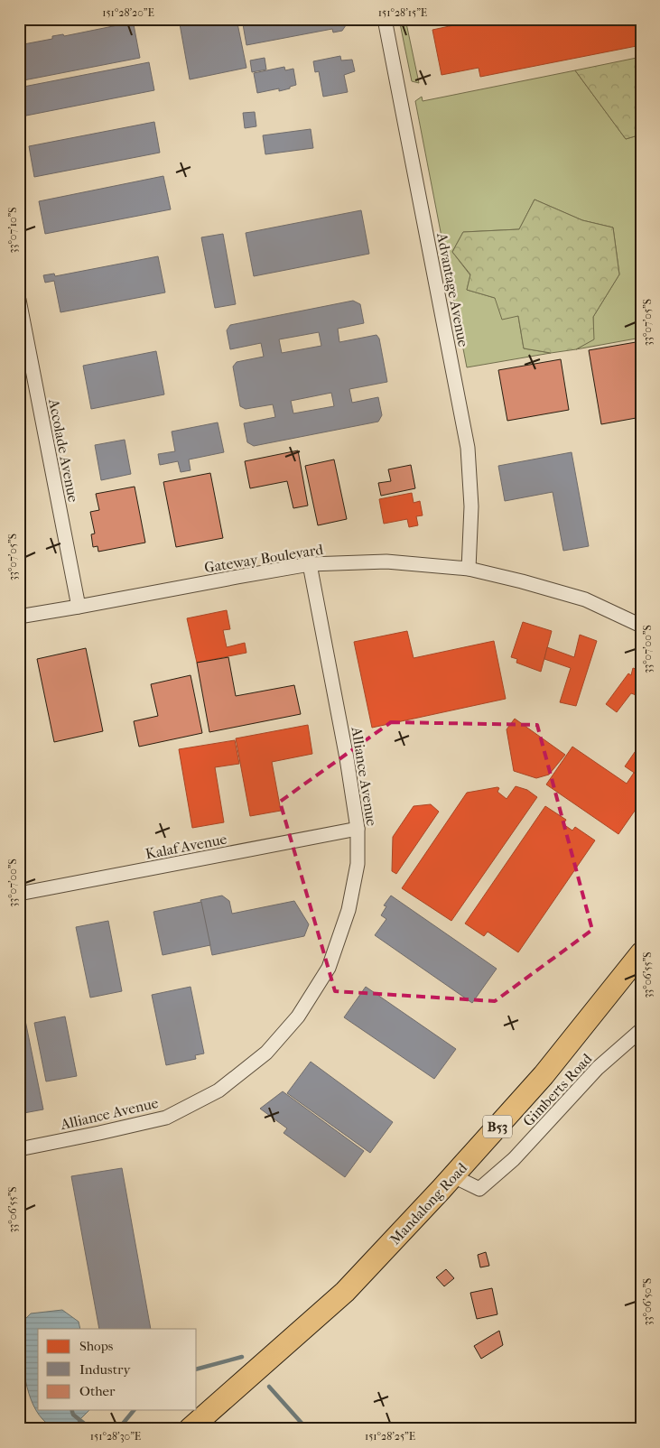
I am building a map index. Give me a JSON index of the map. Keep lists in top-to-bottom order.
{
  "streets": {
    "main road": ["B53", "Mandalong Road"],
    "street": [
      "Advantage Avenue",
      "Accolade Avenue",
      "Gateway Boulevard",
      "Alliance Avenue",
      "Kalaf Avenue",
      "Gimberts Road"
    ]
  },
  "crossings": [
    ["Advantage Avenue", "Gateway Boulevard"],
    ["Accolade Avenue", "Gateway Boulevard"],
    ["Gateway Boulevard", "Alliance Avenue"],
    ["Alliance Avenue", "Kalaf Avenue"],
    ["Gimberts Road", "Mandalong Road"]
  ],
  "legend": ["Shops", "Industry", "Other"],
  "coordinates": [
    "151°28'20\"E",
    "151°28'15\"E",
    "33°07'10\"S",
    "33°07'05\"S",
    "33°07'00\"S",
    "33°06'55\"S",
    "33°06'50\"S",
    "151°28'30\"E",
    "151°28'25\"E"
  ]
}
